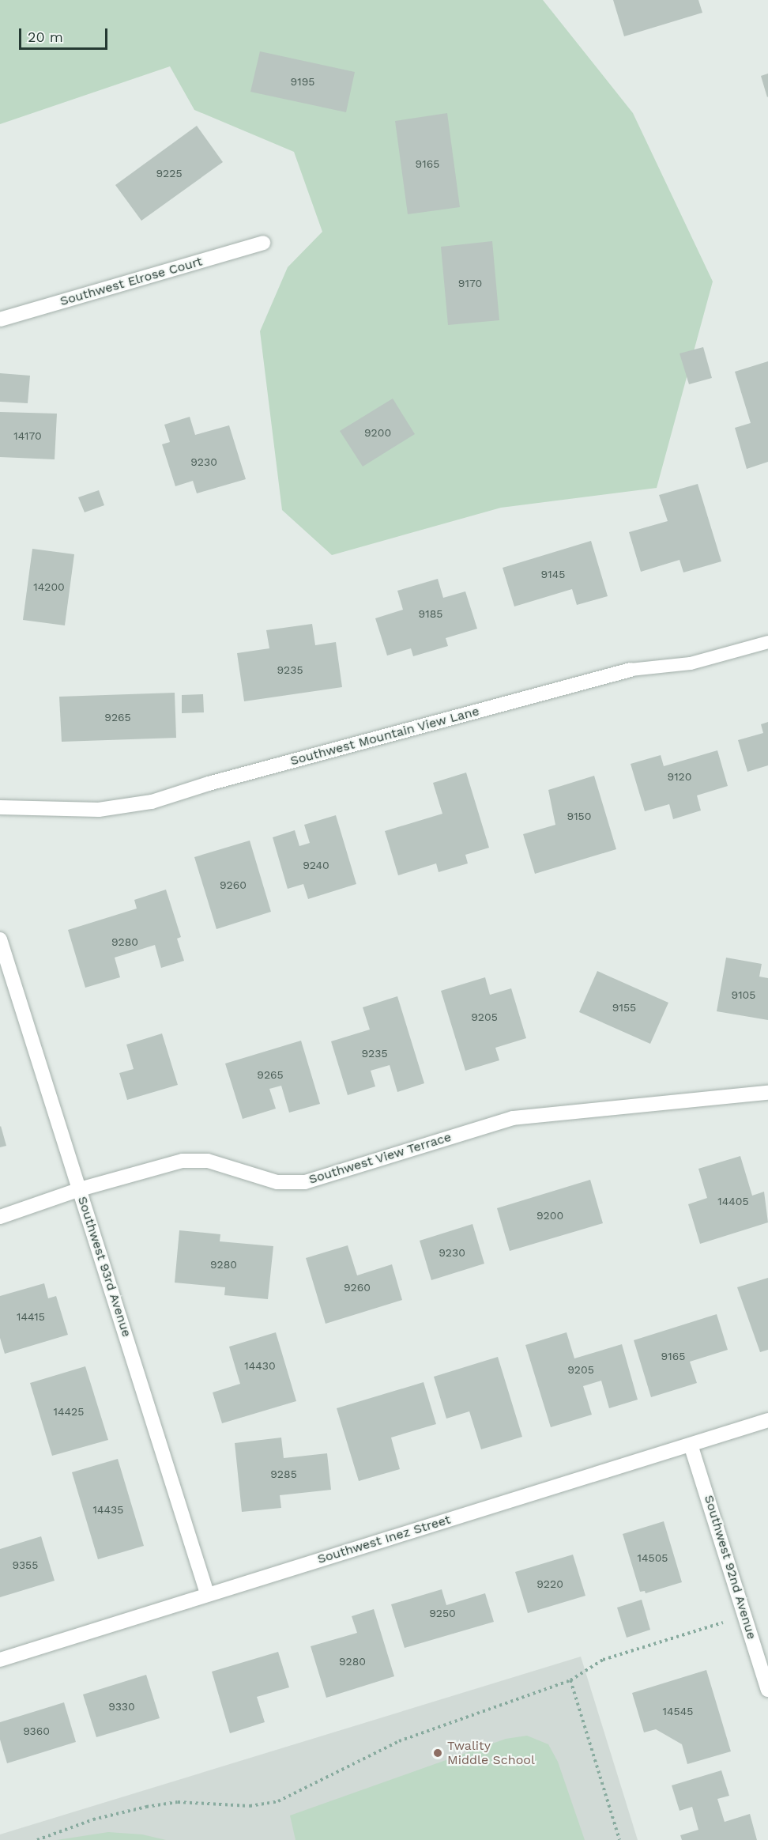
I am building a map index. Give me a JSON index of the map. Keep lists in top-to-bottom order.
{
  "streets": {
    "street": [
      "Southwest Elrose Court",
      "Southwest Mountain View Lane",
      "Southwest View Terrace",
      "Southwest 93rd Avenue",
      "Southwest Inez Street",
      "Southwest 92nd Avenue"
    ]
  },
  "crossings": [
    ["Southwest View Terrace", "Southwest 93rd Avenue"],
    ["Southwest 93rd Avenue", "Southwest Inez Street"],
    ["Southwest Inez Street", "Southwest 92nd Avenue"]
  ],
  "places": ["Twality Middle School"],
  "house_numbers": [
    "9195",
    "9165",
    "9225",
    "9170",
    "9200",
    "14170",
    "9230",
    "9145",
    "14200",
    "9185",
    "9235",
    "9265",
    "9120",
    "9150",
    "9240",
    "9260",
    "9280",
    "9105",
    "9155",
    "9205",
    "9235",
    "9265",
    "14405",
    "9200",
    "9230",
    "9280",
    "9260",
    "14415",
    "9165",
    "14430",
    "9205",
    "14425",
    "9285",
    "14435",
    "14505",
    "9355",
    "9220",
    "9250",
    "9280",
    "9330",
    "14545",
    "9360"
  ],
  "scale_bar": "20 m"
}
